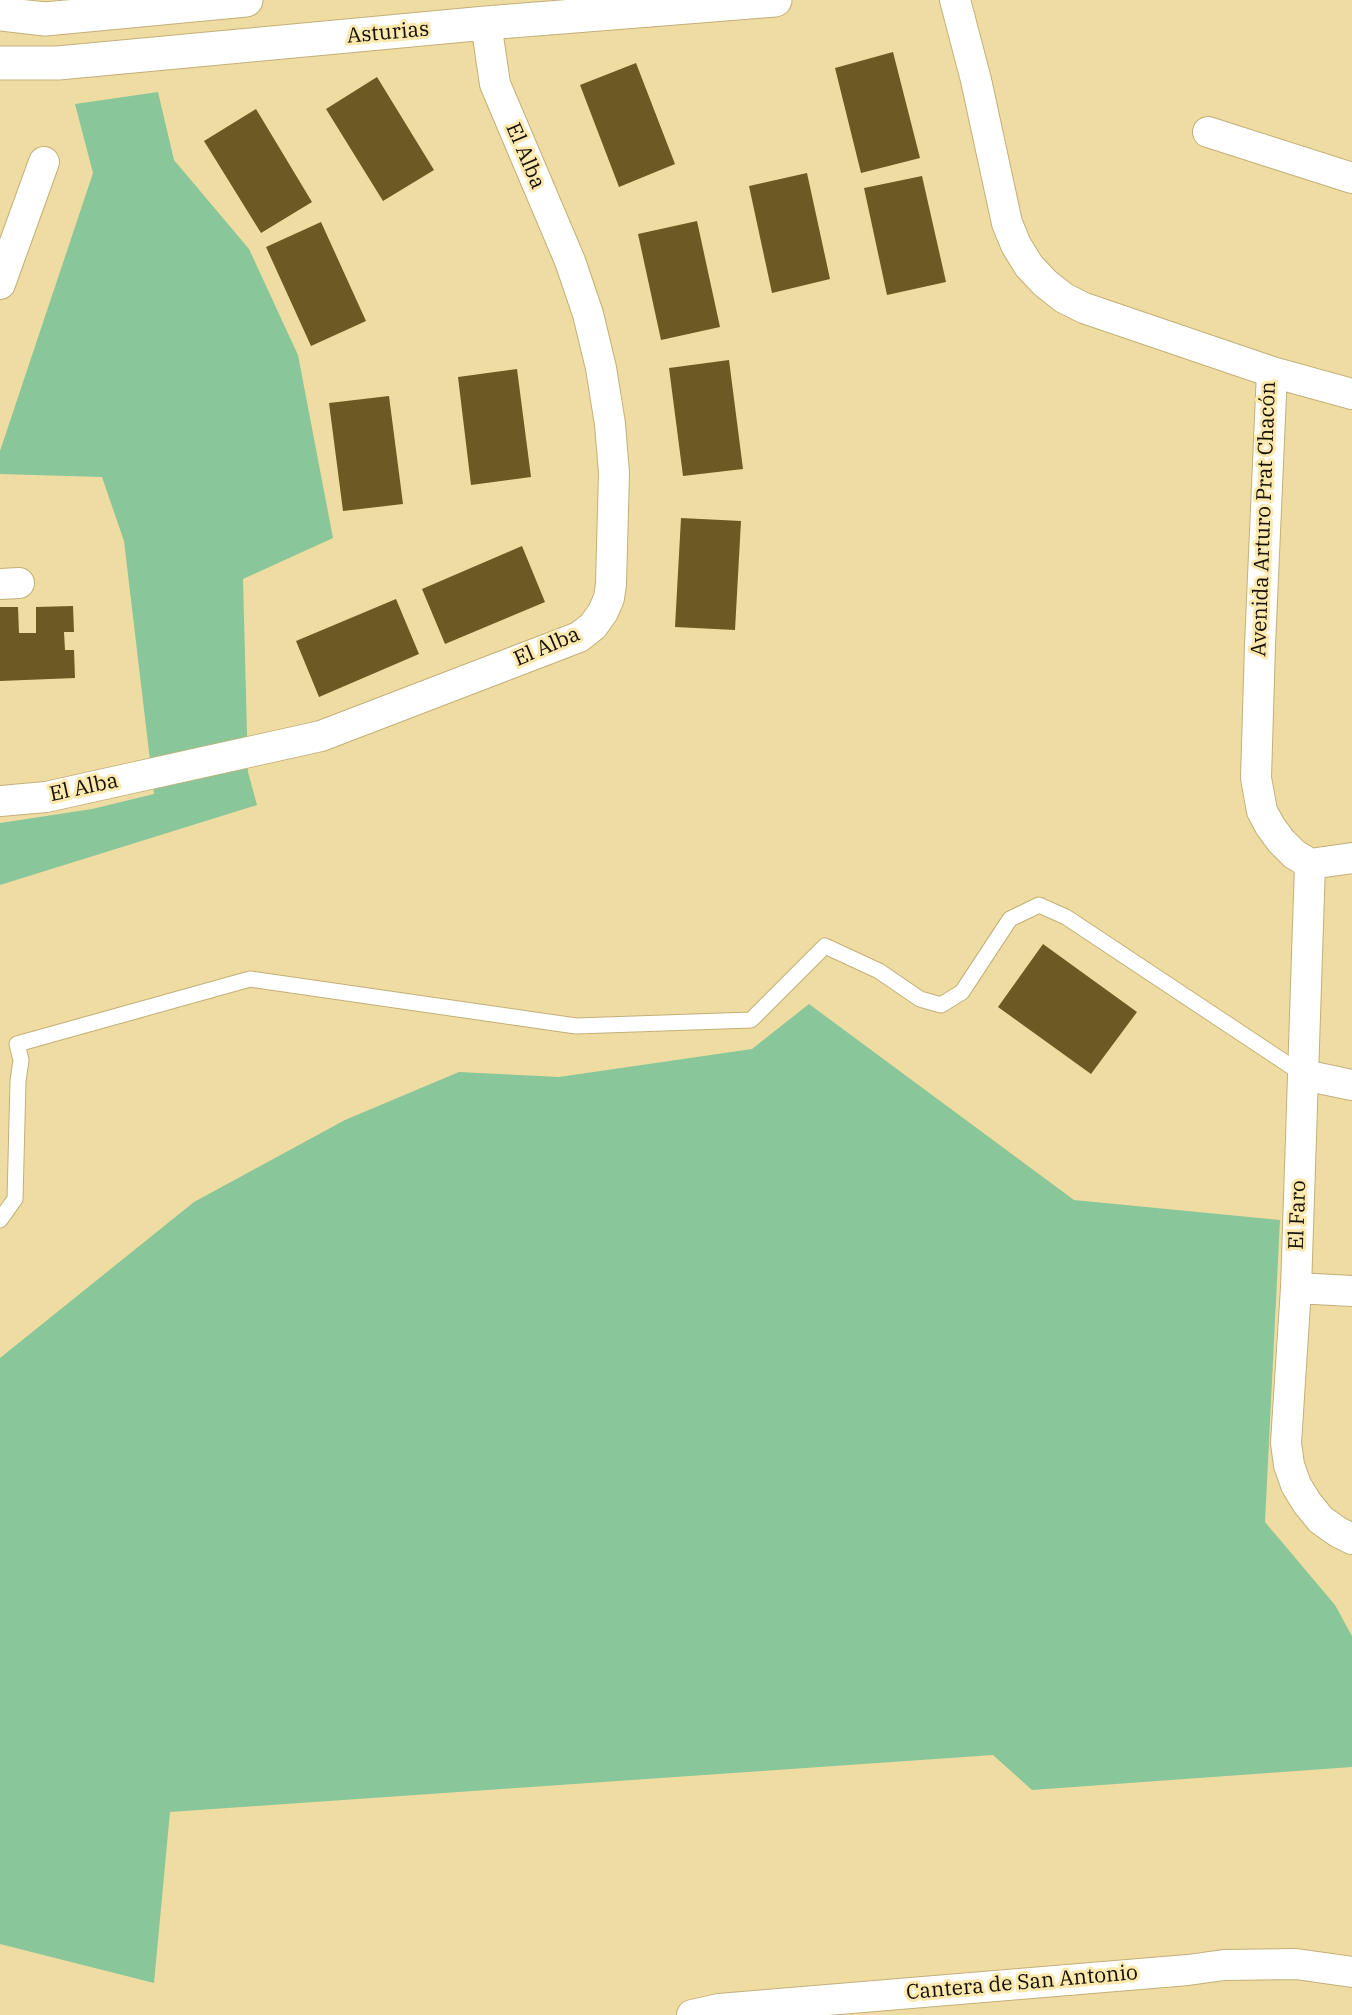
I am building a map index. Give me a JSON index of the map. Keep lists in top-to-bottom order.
{
  "streets": {
    "street": [
      "Asturias",
      "El Alba",
      "Avenida Arturo Prat Chacón",
      "El Faro",
      "Cantera de San Antonio"
    ]
  },
  "crossings": [
    ["Asturias", "El Alba"],
    ["Avenida Arturo Prat Chacón", "El Faro"]
  ]
}
